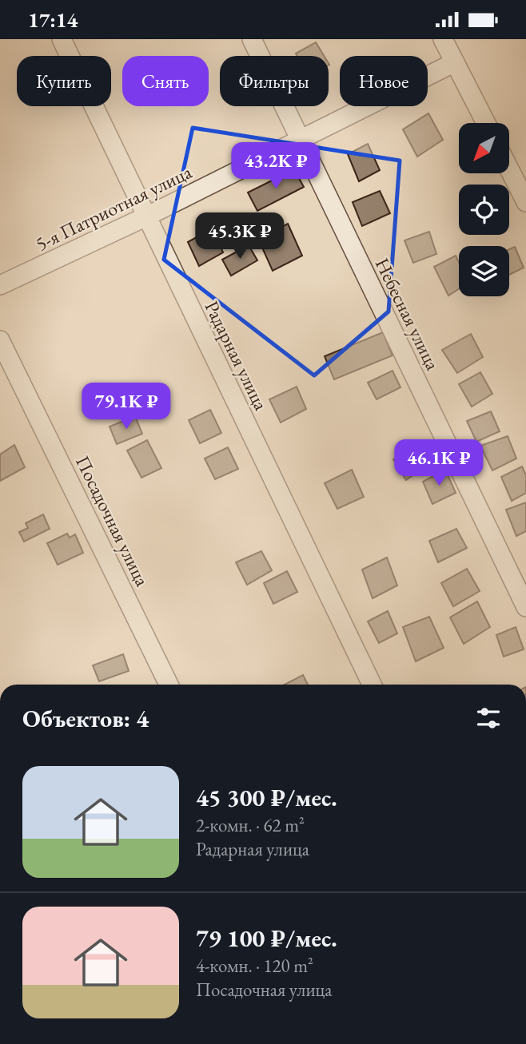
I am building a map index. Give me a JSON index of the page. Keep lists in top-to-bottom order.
{
  "streets": {
    "street": [
      "5-я Патриотная улица",
      "Небесная улица",
      "Радарная улица",
      "Посадочная улица"
    ]
  },
  "crossings": [
    ["5-я Патриотная улица", "Небесная улица"],
    ["5-я Патриотная улица", "Радарная улица"]
  ],
  "north": "bottom left",
  "page": {
    "status": "17:14",
    "chip": [
      "Купить",
      "Снять",
      "Фильтры",
      "Новое"
    ],
    "price": [
      "43.2K ₽",
      "45.3K ₽",
      "79.1K ₽",
      "46.1K ₽"
    ],
    "heading": "Объектов: 4",
    "list": [
      {
        "name": "45 300 ₽/мес.",
        "note": "2-комн. · 62 m² · Радарная улица"
      },
      {
        "name": "79 100 ₽/мес.",
        "note": "4-комн. · 120 m² · Посадочная улица"
      }
    ]
  }
}
